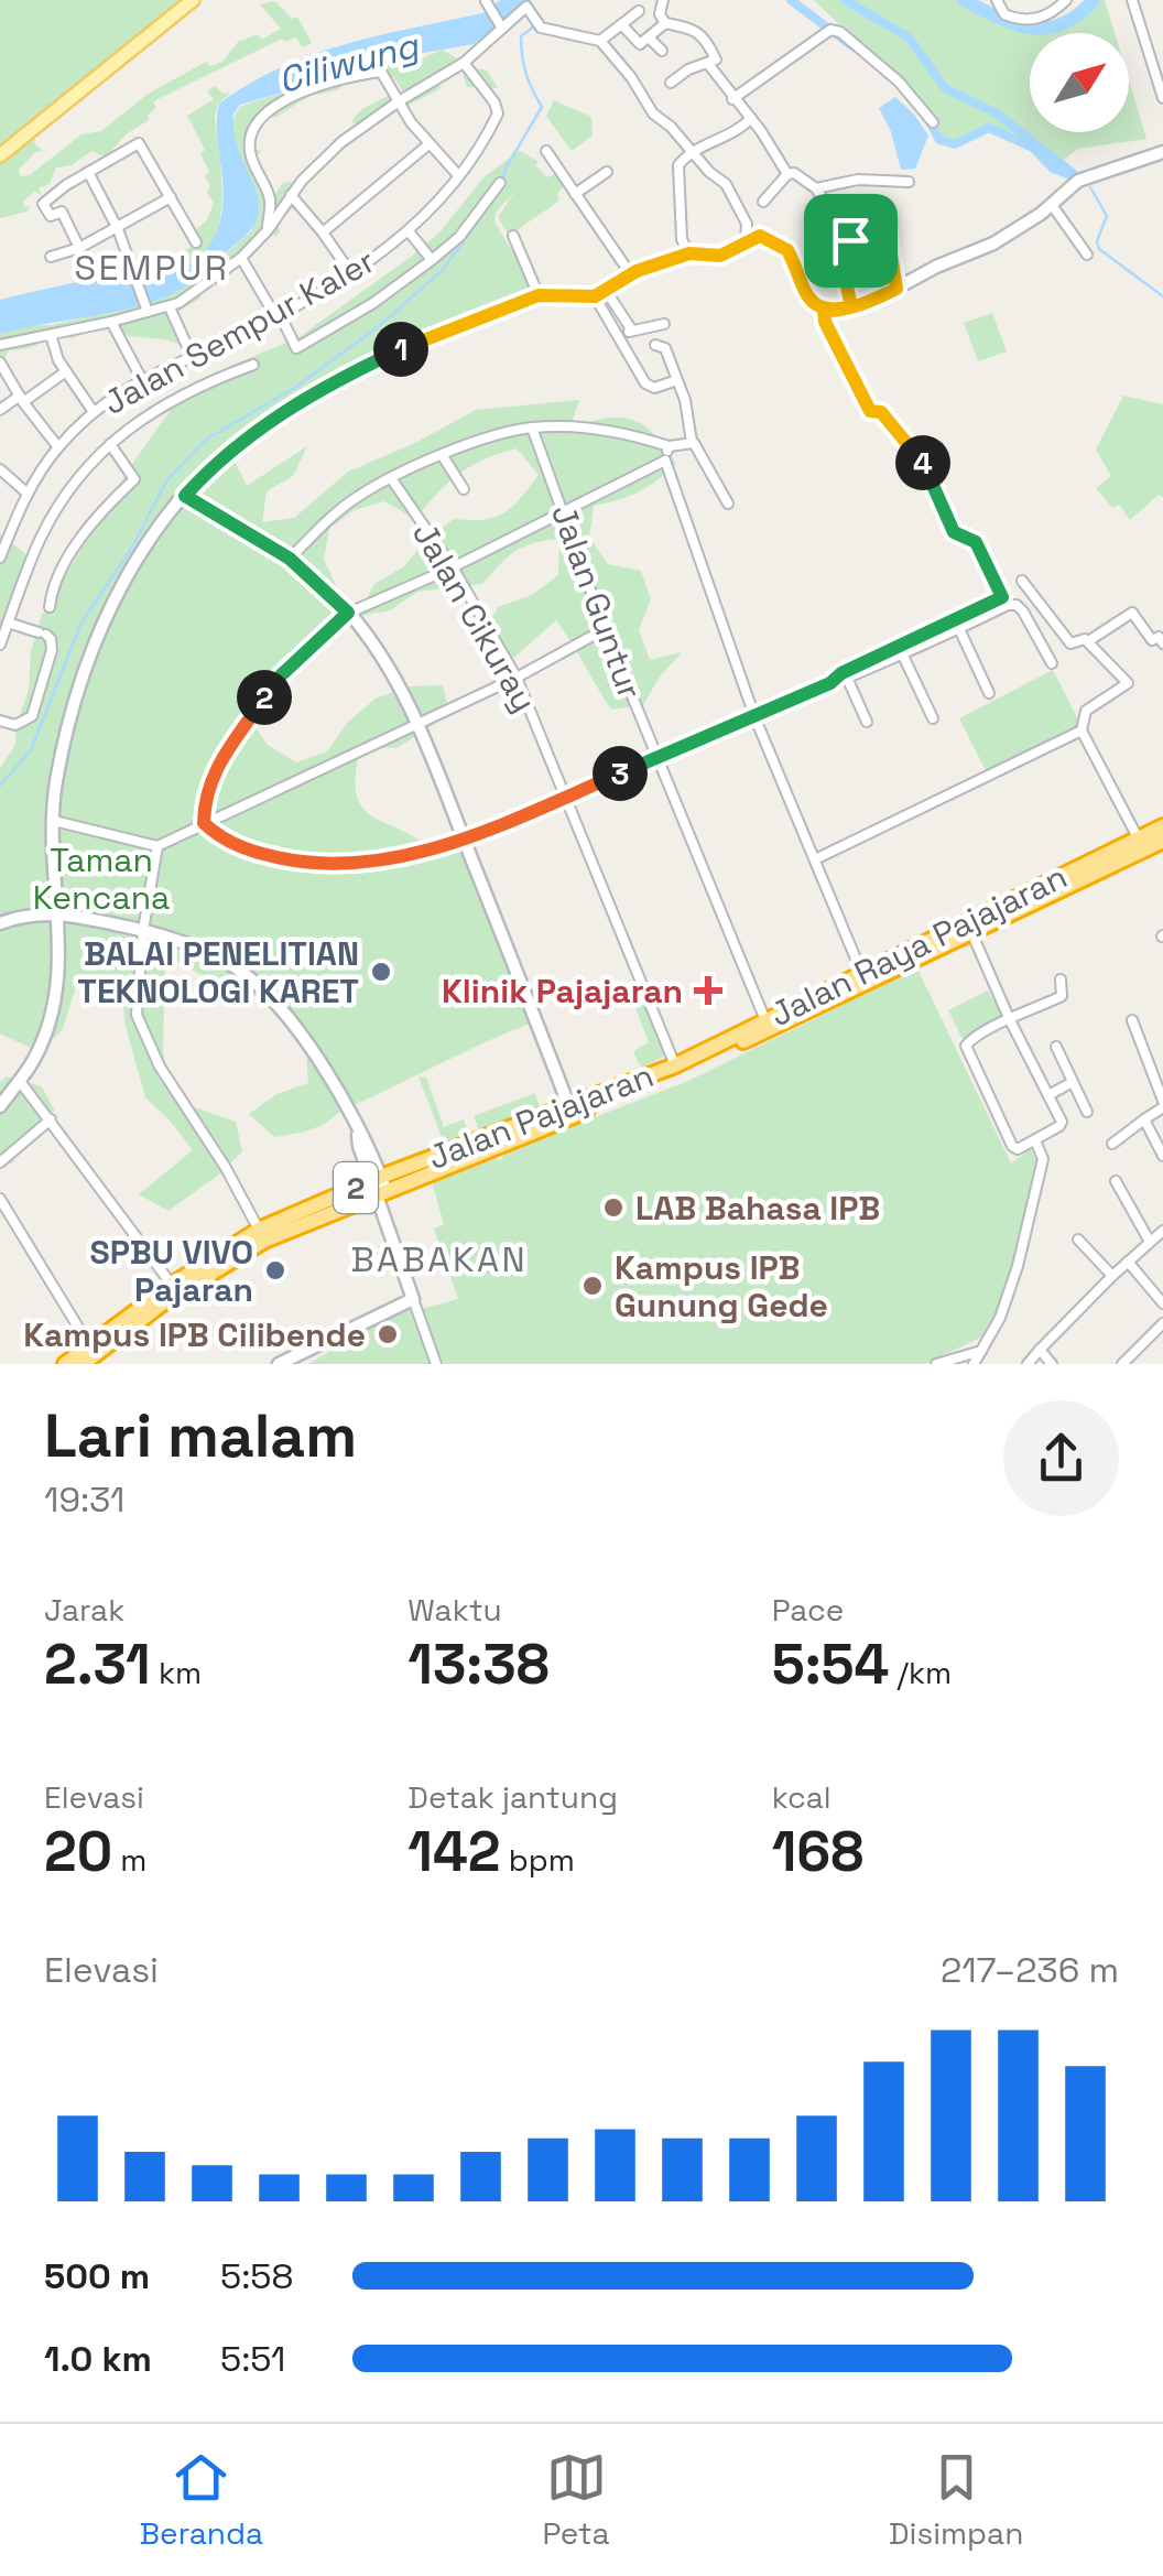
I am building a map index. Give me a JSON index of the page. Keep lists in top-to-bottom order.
{
  "streets": {
    "highway": ["Jalan Raya Pajajaran", "Jalan Pajajaran", "2"],
    "street": ["Jalan Sempur Kaler", "Jalan Guntur", "Jalan Cikuray"]
  },
  "crossings": [
    ["Jalan Guntur", "Jalan Raya Pajajaran"],
    ["Jalan Cikuray", "Jalan Raya Pajajaran"],
    ["Jalan Cikuray", "Jalan Pajajaran"],
    ["Jalan Raya Pajajaran", "Jalan Pajajaran"]
  ],
  "districts": ["SEMPUR", "BABAKAN"],
  "water": ["Ciliwung"],
  "parks": ["Taman Kencana"],
  "places": {
    "other": [
      "BALAI PENELITIAN TEKNOLOGI KARET",
      "LAB Bahasa IPB",
      "SPBU VIVO Pajaran",
      "Kampus IPB Gunung Gede",
      "Kampus IPB Cilibende"
    ],
    "health": ["Klinik Pajajaran"]
  },
  "north": "top right",
  "page": {
    "pins": [
      "1",
      "4",
      "2",
      "3"
    ],
    "heading": ["Lari malam", "19:31"],
    "stats": [
      ["Jarak", "2.31 km"],
      ["Waktu", "13:38"],
      ["Pace", "5:54 /km"],
      ["Elevasi", "20 m"],
      ["Detak jantung", "142 bpm"],
      ["kcal", "168"]
    ],
    "chart": ["Elevasi", "217–236 m"],
    "list": [
      {
        "name": "500 m",
        "note": "5:58"
      },
      {
        "name": "1.0 km",
        "note": "5:51"
      }
    ],
    "tabs": ["Beranda", "Peta", "Disimpan"]
  }
}
